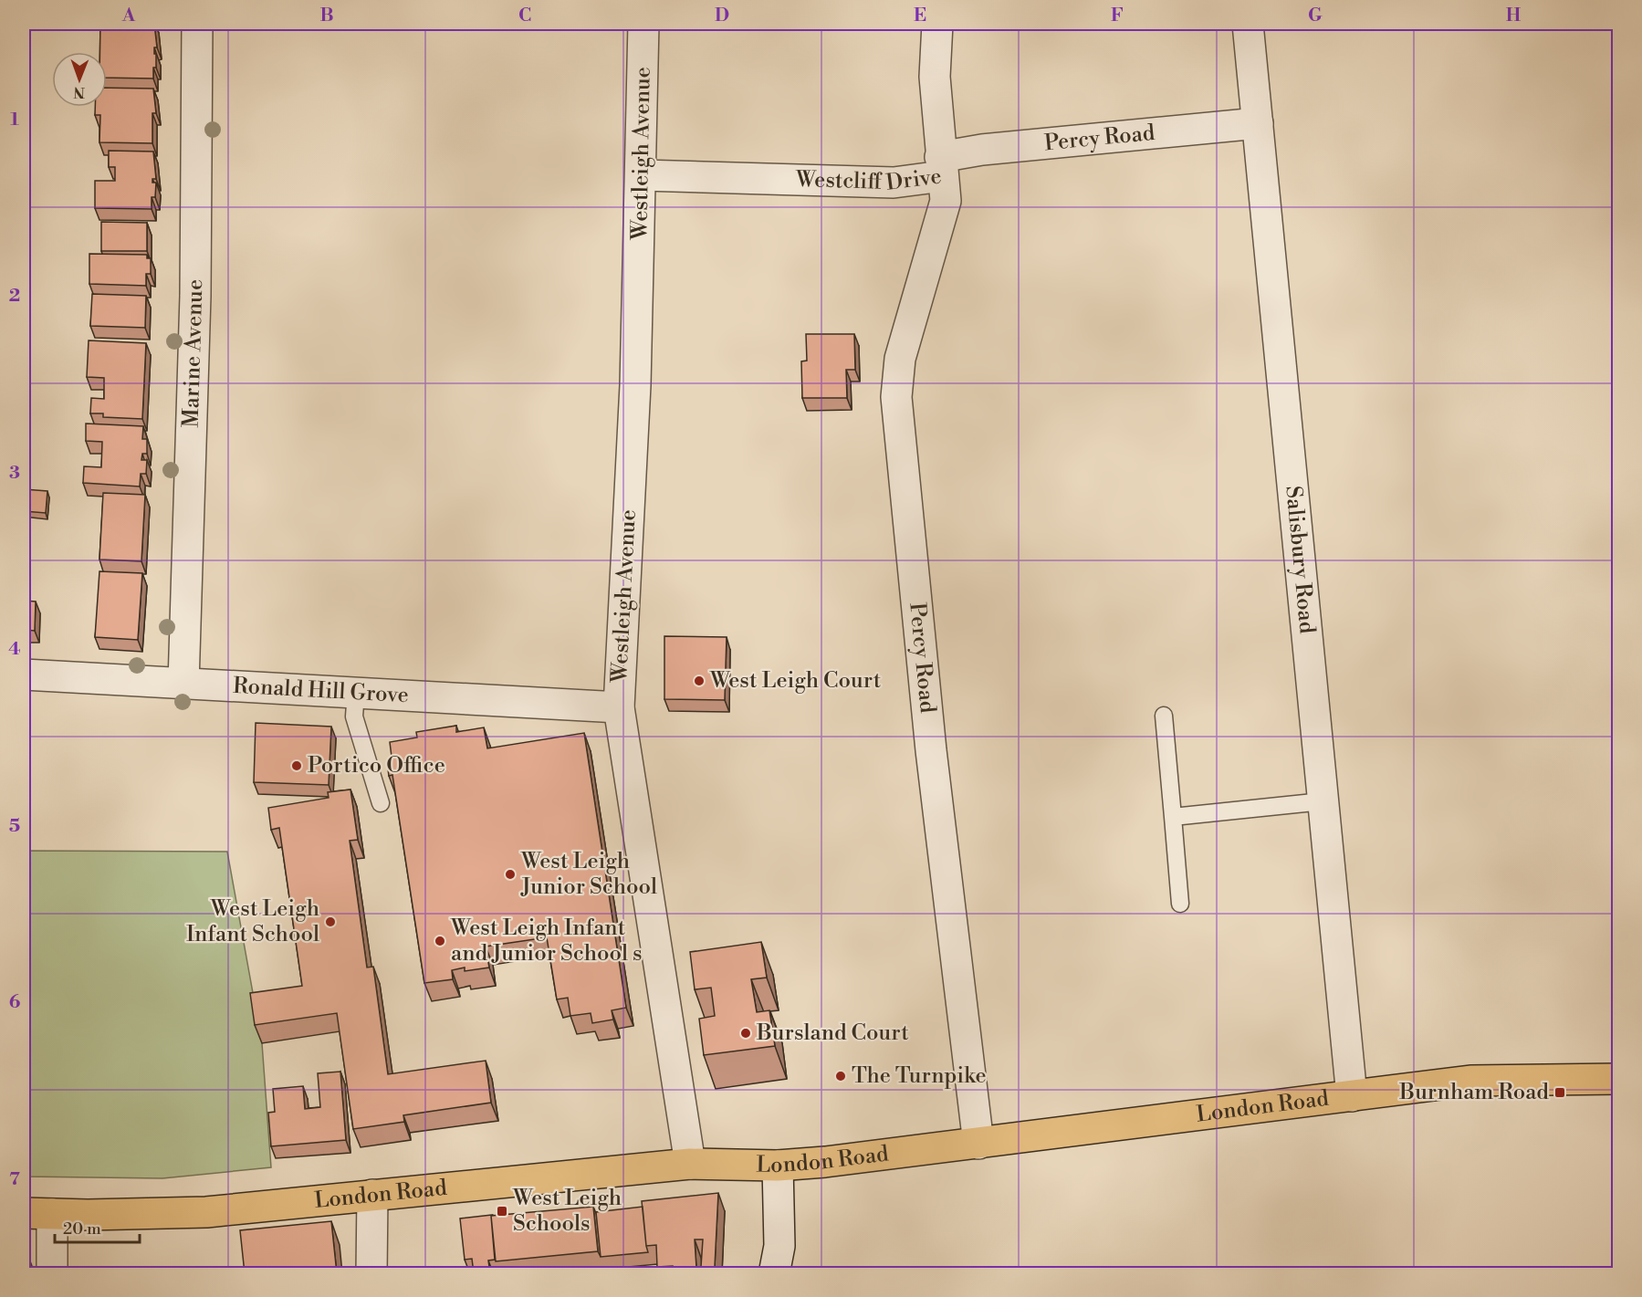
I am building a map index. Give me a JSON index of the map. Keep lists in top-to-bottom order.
{
  "streets": {
    "main road": ["London Road"],
    "street": [
      "Percy Road",
      "Westleigh Avenue",
      "Westcliff Drive",
      "Marine Avenue",
      "Salisbury Road",
      "Ronald Hill Grove"
    ]
  },
  "crossings": [
    ["Percy Road", "Westcliff Drive"],
    ["Percy Road", "Salisbury Road"],
    ["Percy Road", "London Road"],
    ["Westleigh Avenue", "Westcliff Drive"],
    ["Westleigh Avenue", "Ronald Hill Grove"],
    ["Westleigh Avenue", "London Road"],
    ["Marine Avenue", "Ronald Hill Grove"],
    ["Salisbury Road", "London Road"]
  ],
  "places": {
    "other": [
      "West Leigh Court",
      "Portico Office",
      "West Leigh Junior School",
      "West Leigh Infant School",
      "West Leigh Infant and Junior School s",
      "Bursland Court",
      "The Turnpike"
    ],
    "transit": ["Burnham Road", "West Leigh Schools"]
  },
  "scale_bar": "20 m",
  "north": "bottom",
  "grid": {
    "columns": [
      "A",
      "B",
      "C",
      "D",
      "E",
      "F",
      "G",
      "H"
    ],
    "rows": [
      "1",
      "2",
      "3",
      "4",
      "5",
      "6",
      "7"
    ]
  }
}
